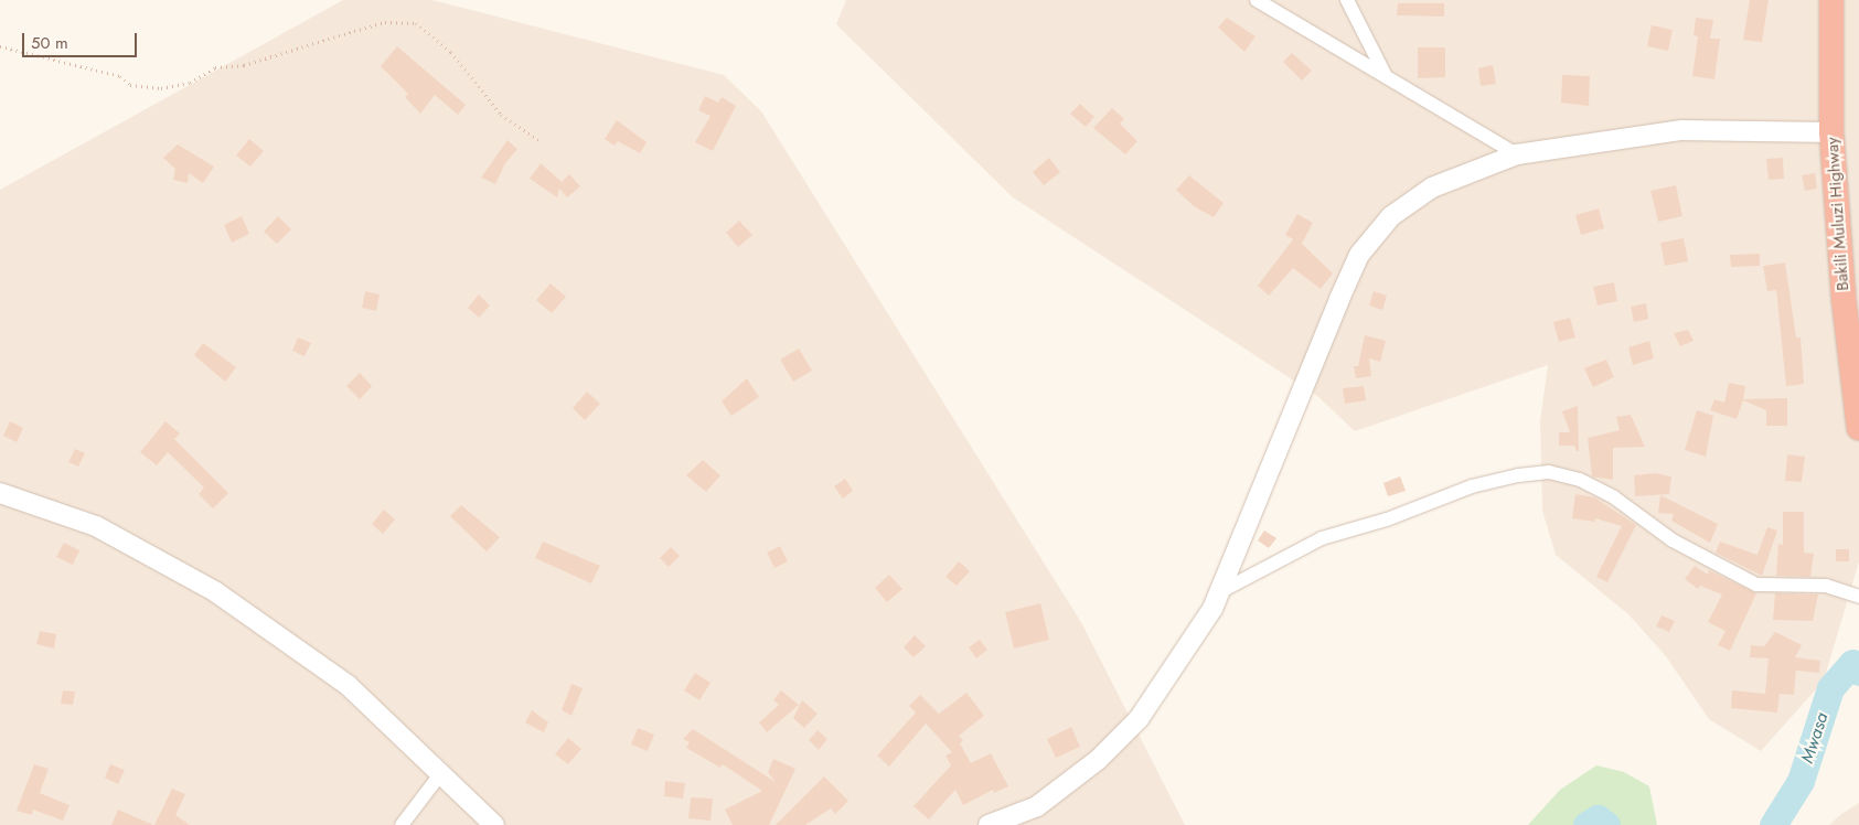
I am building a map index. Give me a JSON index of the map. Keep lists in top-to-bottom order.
{
  "streets": {
    "highway": ["Bakili Muluzi Highway"]
  },
  "water": ["Mwasa"],
  "scale_bar": "50 m"
}
